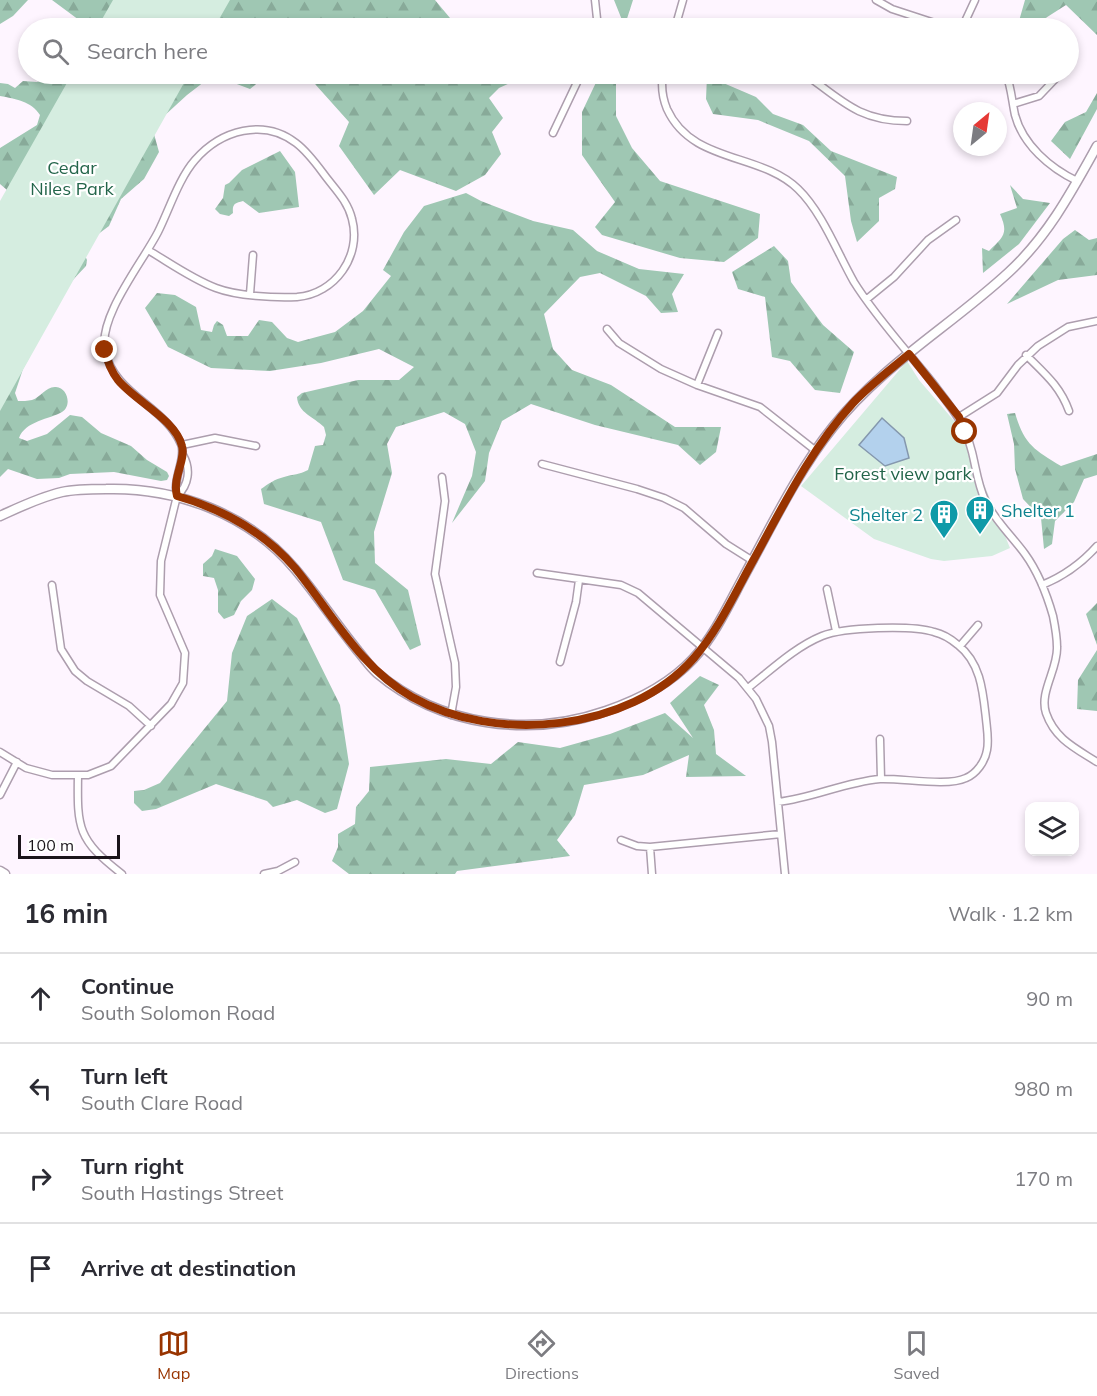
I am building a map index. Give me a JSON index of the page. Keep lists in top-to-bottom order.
{
  "parks": ["Cedar Niles Park", "Forest view park"],
  "places": {
    "building": ["Shelter 1", "Shelter 2"]
  },
  "scale_bar": "100 m",
  "north": "top right",
  "page": {
    "search": "Search here",
    "scale": "100 m",
    "heading": ["16 min", "Walk · 1.2 km"],
    "list": [
      ["Continue", "South Solomon Road", "90 m"],
      ["Turn left", "South Clare Road", "980 m"],
      ["Turn right", "South Hastings Street", "170 m"],
      "Arrive at destination"
    ],
    "nav": ["Map", "Directions", "Saved"]
  }
}
